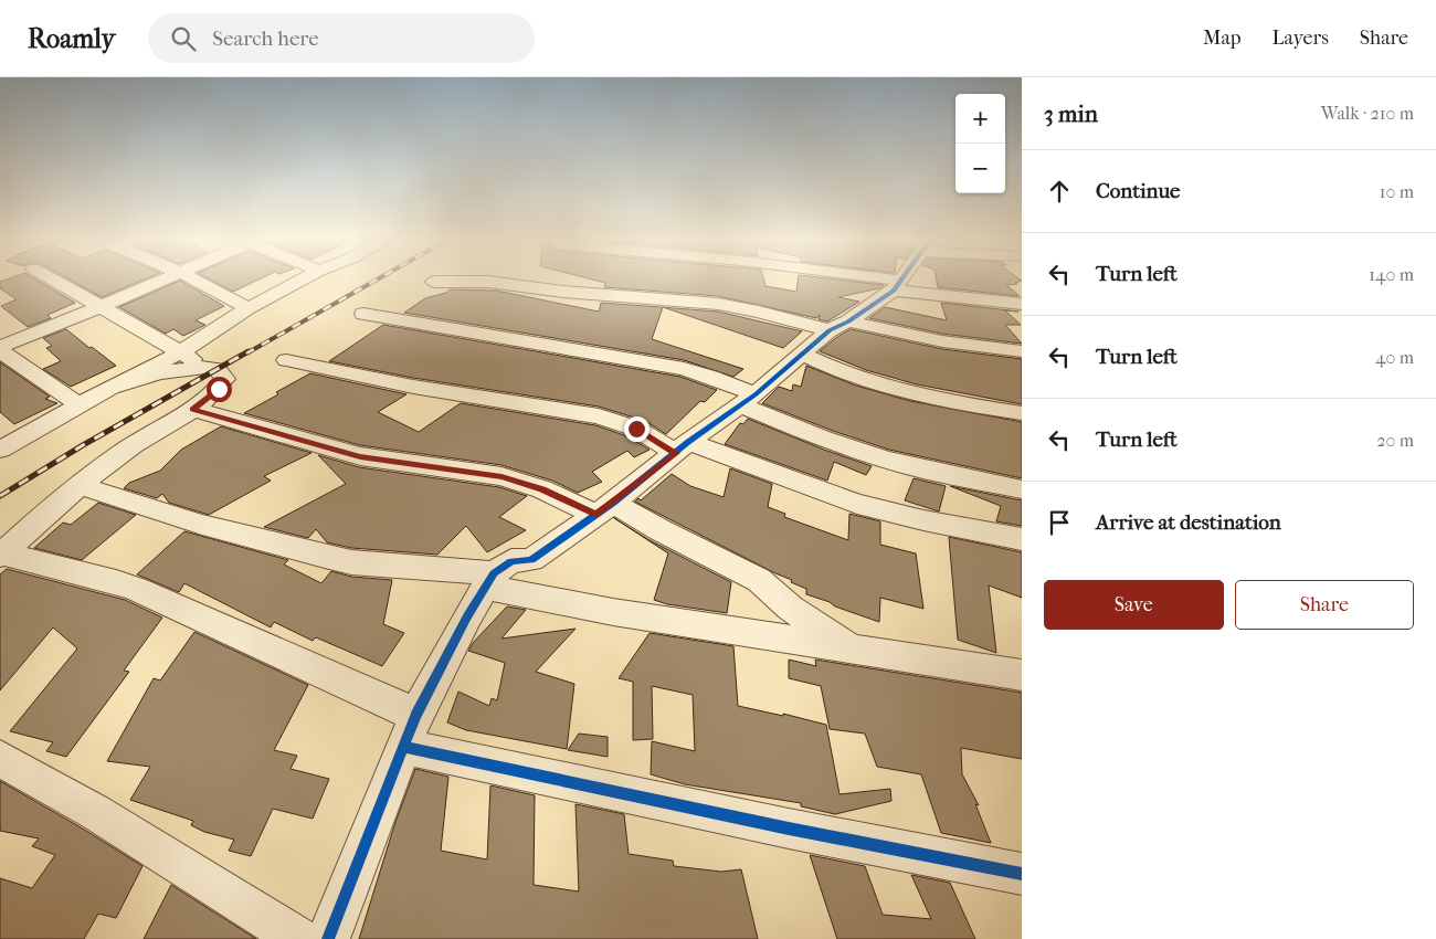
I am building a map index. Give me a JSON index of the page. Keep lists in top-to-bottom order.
{
  "page": {
    "header": "Roamly",
    "search": "Search here",
    "nav": ["Map", "Layers", "Share"],
    "heading": ["3 min", "Walk · 210 m"],
    "map_buttons": ["+", "−"],
    "list": [
      ["Continue", "10 m"],
      ["Turn left", "140 m"],
      ["Turn left", "40 m"],
      ["Turn left", "20 m"],
      "Arrive at destination"
    ],
    "buttons": ["Save", "Share"]
  }
}
